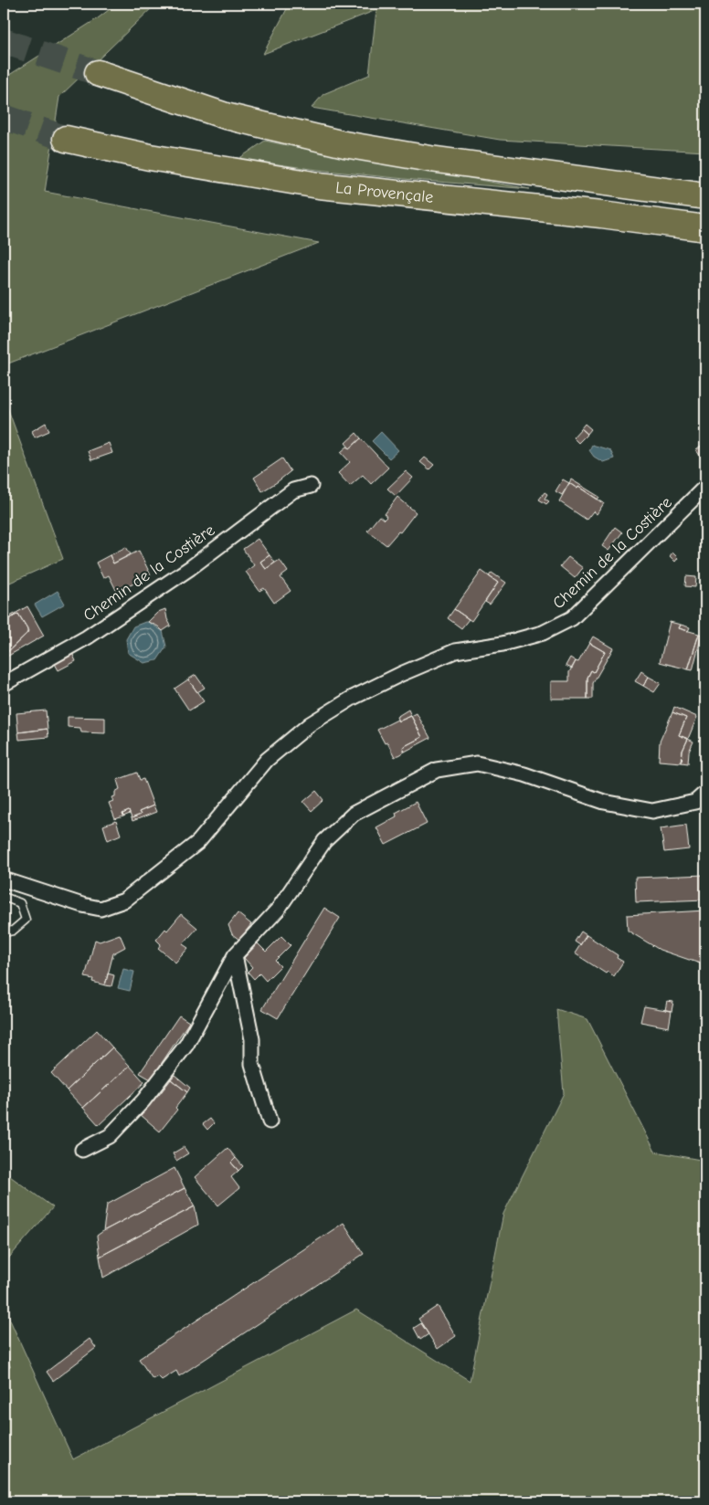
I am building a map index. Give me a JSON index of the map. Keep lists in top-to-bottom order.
{
  "streets": {
    "highway": ["La Provençale"],
    "street": ["Chemin de la Costière"]
  }
}
